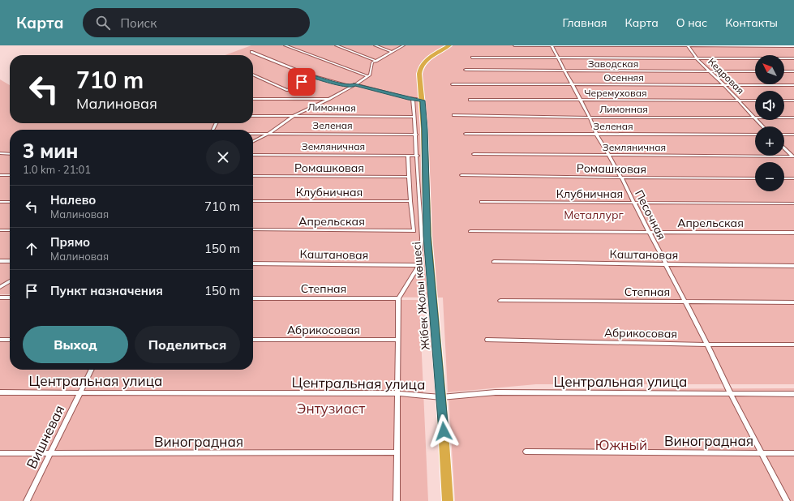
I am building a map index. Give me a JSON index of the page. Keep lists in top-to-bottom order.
{
  "streets": {
    "highway": ["Жібек Жолы көшесі"],
    "street": [
      "Заводская",
      "Кедровая",
      "Осенняя",
      "Черемуховая",
      "Лимонная",
      "Зеленая",
      "Земляничная",
      "Ромашковая",
      "Клубничная",
      "Песочная",
      "Апрельская",
      "Каштановая",
      "Степная",
      "Абрикосовая",
      "Центральная улица",
      "Вишневая",
      "Виноградная"
    ]
  },
  "crossings": [
    ["Заводская", "Кедровая"],
    ["Заводская", "Песочная"],
    ["Кедровая", "Осенняя"],
    ["Кедровая", "Черемуховая"],
    ["Кедровая", "Лимонная"],
    ["Осенняя", "Песочная"],
    ["Черемуховая", "Песочная"],
    ["Лимонная", "Песочная"],
    ["Зеленая", "Песочная"],
    ["Земляничная", "Песочная"],
    ["Ромашковая", "Песочная"],
    ["Клубничная", "Песочная"],
    ["Клубничная", "Апрельская"],
    ["Песочная", "Апрельская"],
    ["Песочная", "Каштановая"],
    ["Песочная", "Степная"],
    ["Песочная", "Абрикосовая"],
    ["Песочная", "Центральная улица"],
    ["Песочная", "Виноградная"],
    ["Жібек Жолы көшесі", "Центральная улица"],
    ["Центральная улица", "Вишневая"],
    ["Вишневая", "Виноградная"]
  ],
  "parks": ["Металлург", "Энтузиаст", "Южный"],
  "north": "top left",
  "page": {
    "header": "Карта",
    "search": "Поиск",
    "nav": [
      "Главная",
      "Карта",
      "О нас",
      "Контакты"
    ],
    "map_buttons": ["+", "−"],
    "turn": ["710 m", "Малиновая"],
    "heading": ["3 мин", "1.0 km · 21:01"],
    "list": [
      {
        "name": "Налево",
        "note": "Малиновая",
        "value": "710 m"
      },
      {
        "name": "Прямо",
        "note": "Малиновая",
        "value": "150 m"
      },
      {
        "name": "Пункт назначения",
        "value": "150 m"
      }
    ],
    "buttons": ["Выход", "Поделиться"]
  }
}
